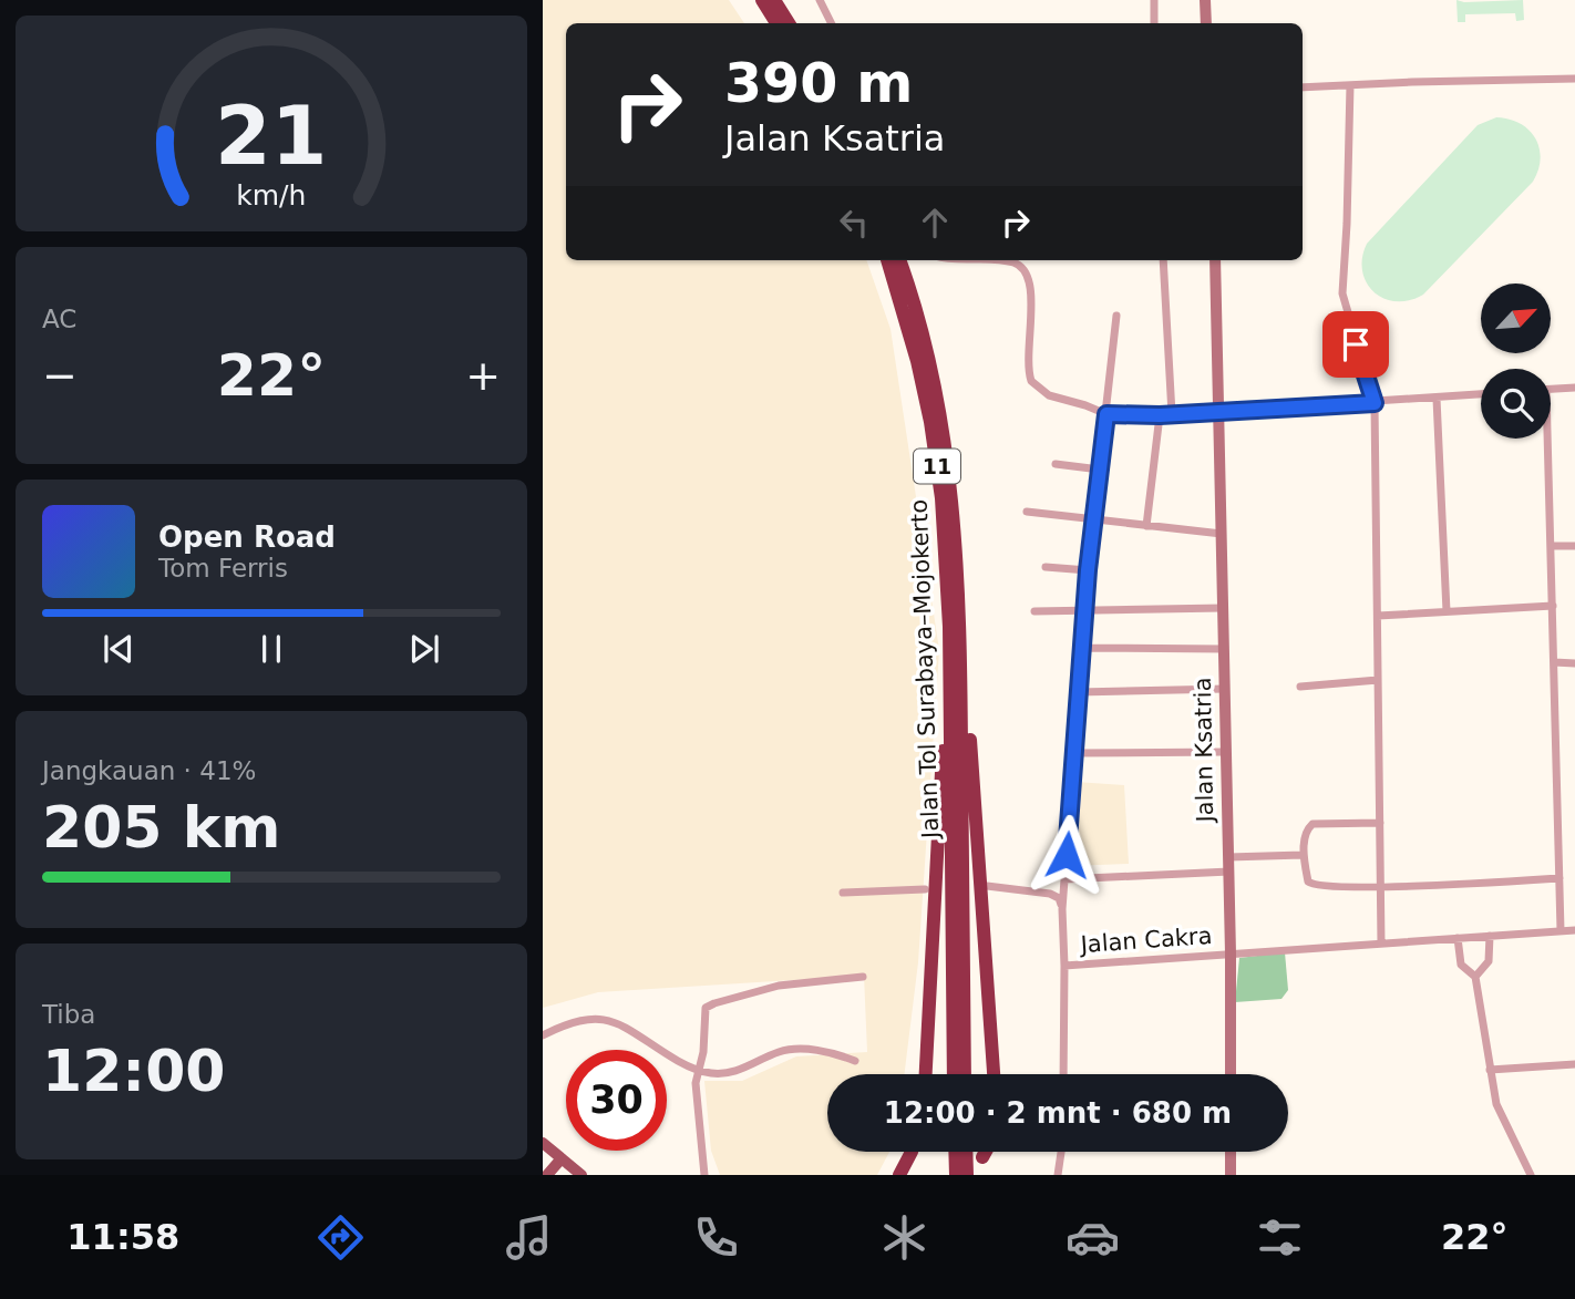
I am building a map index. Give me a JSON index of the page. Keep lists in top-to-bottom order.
{
  "streets": {
    "highway": ["11", "Jalan Tol Surabaya–Mojokerto"],
    "street": ["Jalan Ksatria", "Jalan Cakra"]
  },
  "crossings": [
    ["Jalan Ksatria", "Jalan Cakra"]
  ],
  "north": "top right",
  "page": {
    "turn": ["390 m", "Jalan Ksatria"],
    "tile": [
      "AC",
      ["Jangkauan · 41%", "205 km"],
      ["Tiba", "12:00"]
    ],
    "heat": ["−", "22°", "+"],
    "song": ["Open Road", "Tom Ferris"],
    "limit": "30",
    "trip": "12:00 · 2 mnt · 680 m",
    "tabs": ["11:58", "22°"],
    "gauge": ["21", "km/h"]
  }
}
